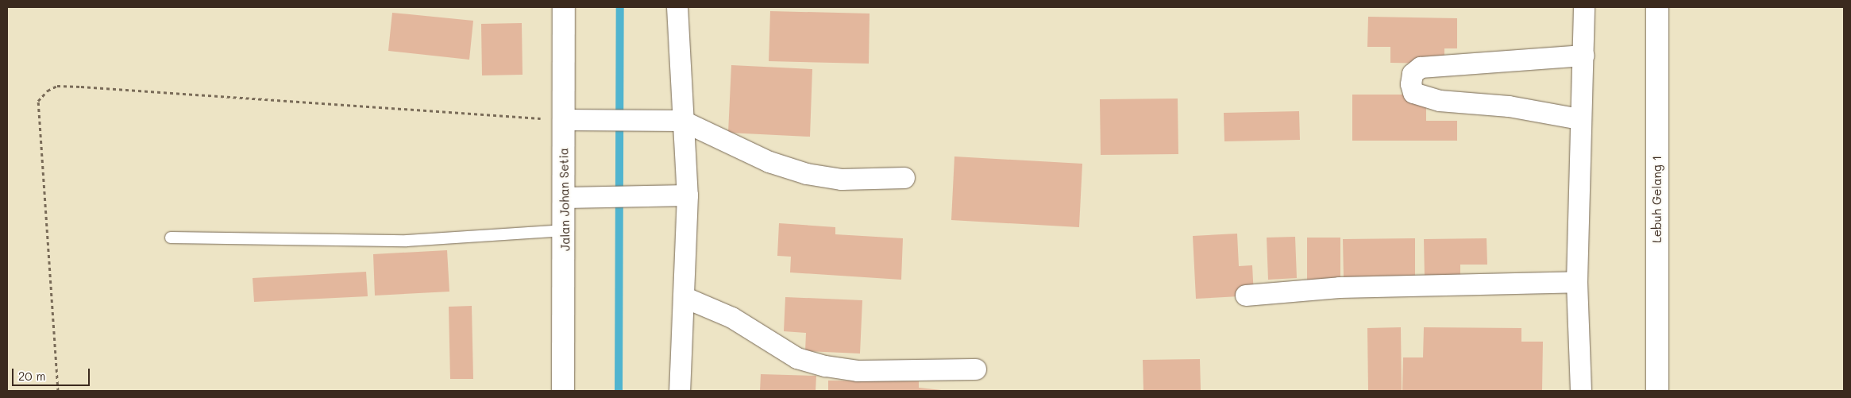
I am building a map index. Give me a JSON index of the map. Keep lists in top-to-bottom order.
{
  "streets": {
    "main road": ["Jalan Johan Setia", "Lebuh Gelang 1"]
  },
  "scale_bar": "20 m"
}
